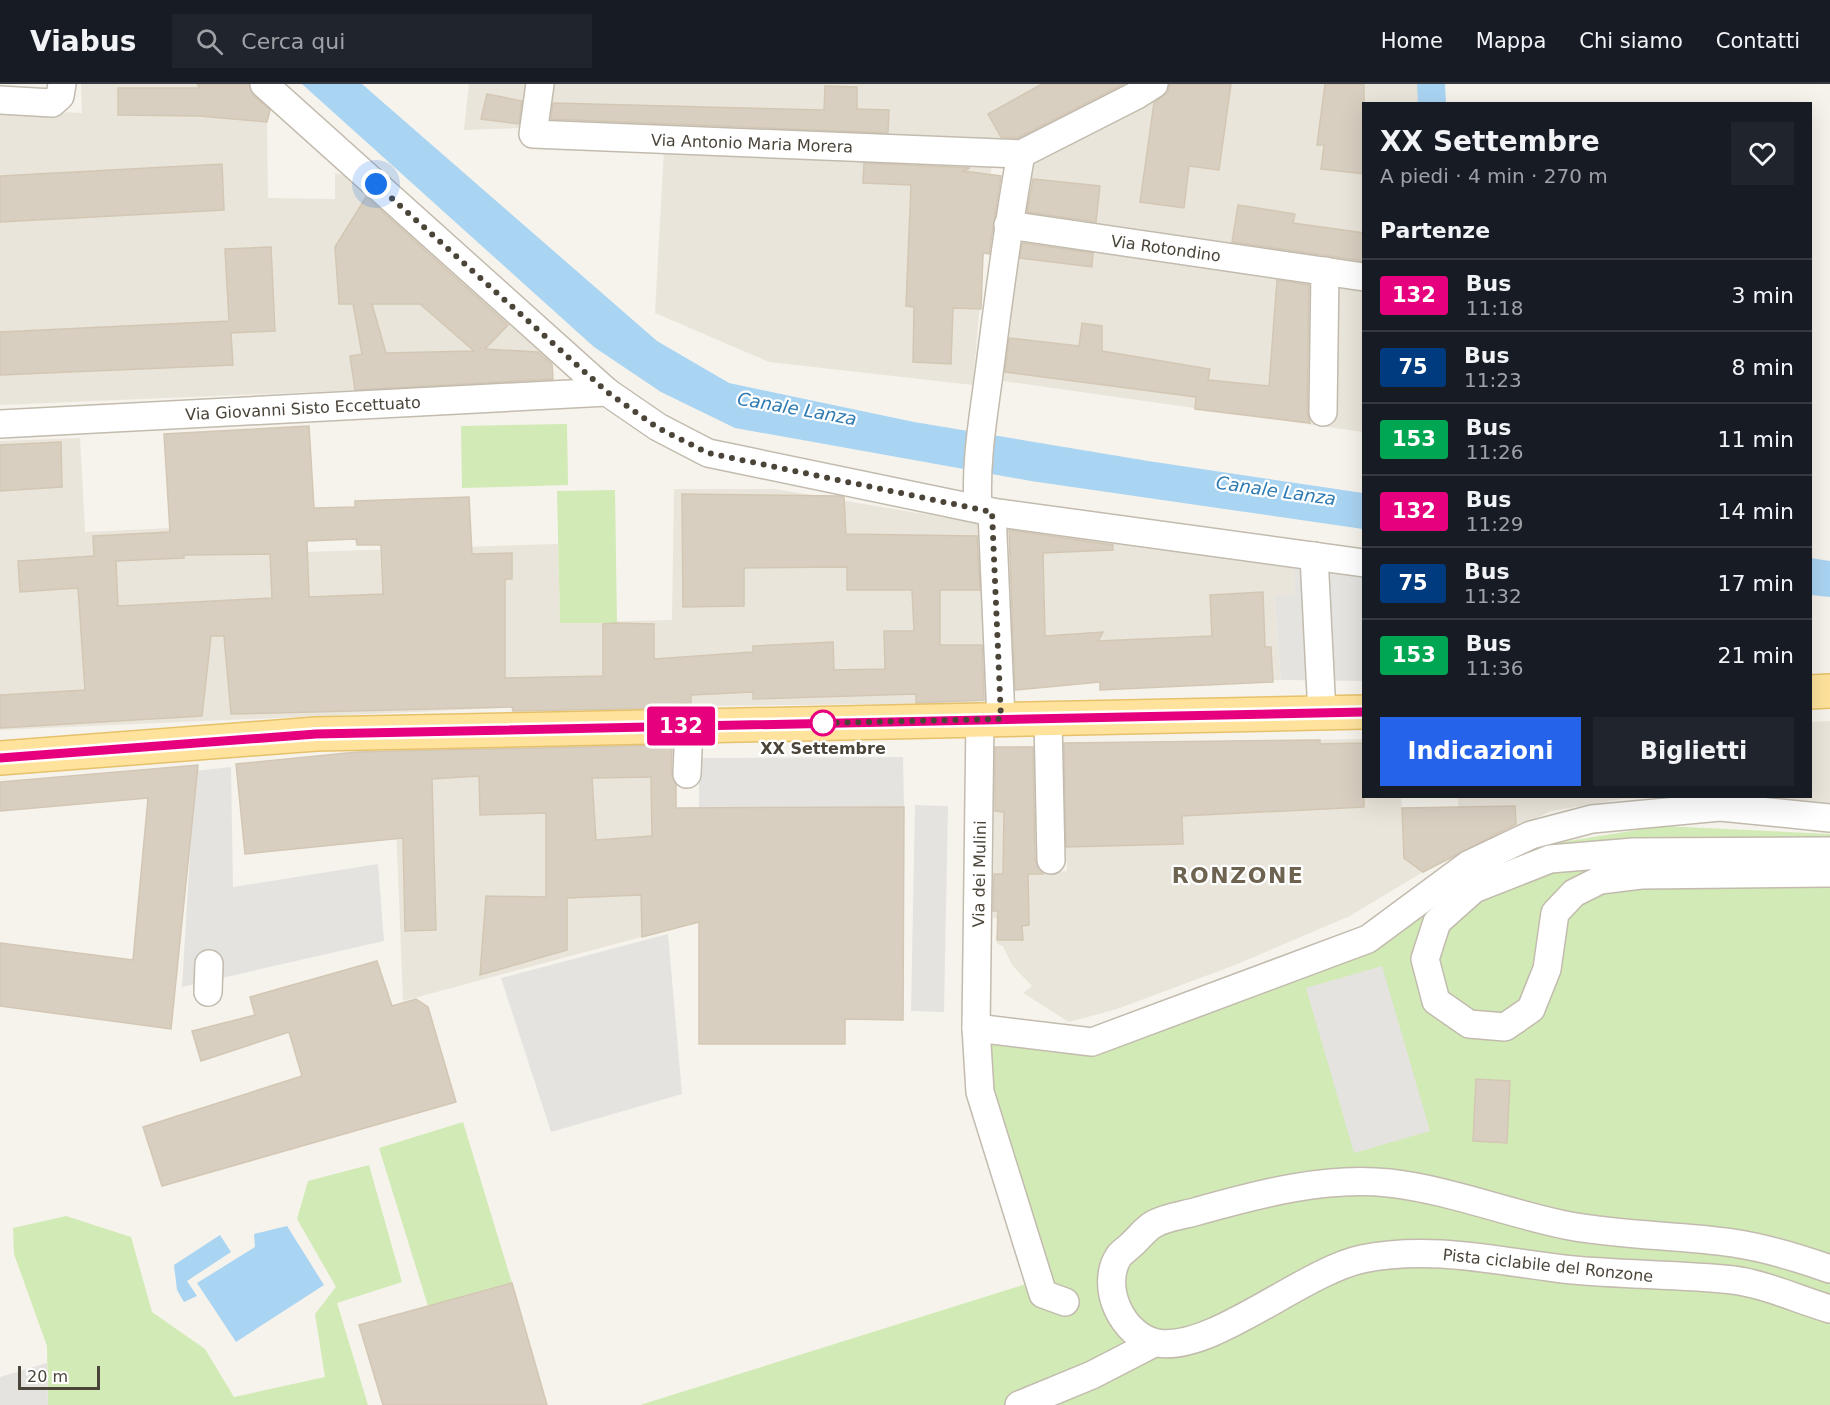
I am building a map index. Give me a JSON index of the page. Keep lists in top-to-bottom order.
{
  "streets": {
    "street": [
      "Via Antonio Maria Morera",
      "Via Rotondino",
      "Via Giovanni Sisto Eccettuato",
      "Via dei Mulini",
      "Pista ciclabile del Ronzone"
    ]
  },
  "districts": ["RONZONE"],
  "water": ["Canale Lanza"],
  "places": ["XX Settembre"],
  "lines": ["bus line 132"],
  "scale_bar": "20 m",
  "page": {
    "header": "Viabus",
    "search": "Cerca qui",
    "nav": [
      "Home",
      "Mappa",
      "Chi siamo",
      "Contatti"
    ],
    "on_map": "132",
    "heading": [
      ["XX Settembre", "A piedi · 4 min · 270 m"],
      "Partenze"
    ],
    "list": [
      {
        "mark": "132",
        "name": "Bus",
        "note": "11:18",
        "value": "3 min"
      },
      {
        "mark": "75",
        "name": "Bus",
        "note": "11:23",
        "value": "8 min"
      },
      {
        "mark": "153",
        "name": "Bus",
        "note": "11:26",
        "value": "11 min"
      },
      {
        "mark": "132",
        "name": "Bus",
        "note": "11:29",
        "value": "14 min"
      },
      {
        "mark": "75",
        "name": "Bus",
        "note": "11:32",
        "value": "17 min"
      },
      {
        "mark": "153",
        "name": "Bus",
        "note": "11:36",
        "value": "21 min"
      }
    ],
    "buttons": ["Indicazioni", "Biglietti"],
    "scale": "20 m"
  }
}
